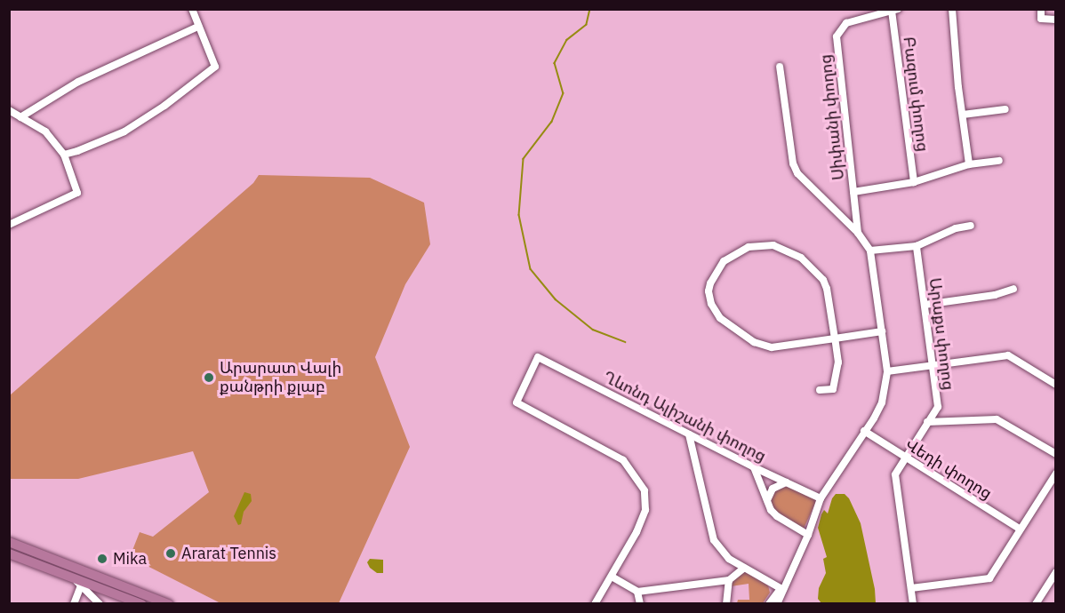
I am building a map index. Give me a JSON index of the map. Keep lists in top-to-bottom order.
{
  "streets": {
    "street": [
      "Բազում փողոց",
      "Սիփանի փողոց",
      "Արաքս փողոց",
      "Ղևոնդ Ալիշանի փողոց",
      "Վեդի փողոց"
    ]
  },
  "crossings": [
    ["Բազում փողոց", "Սիփանի փողոց"],
    ["Արաքս փողոց", "Վեդի փողոց"]
  ],
  "places": ["Արարատ Վալի քանթրի քլաբ", "Ararat Tennis", "Mika"]
}
